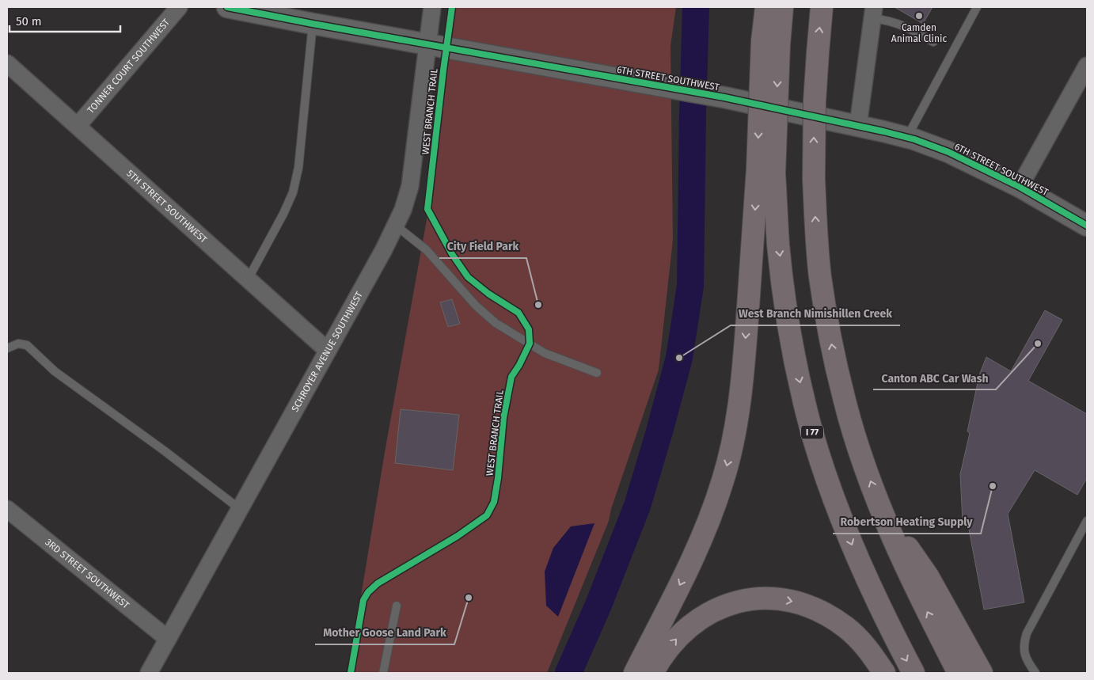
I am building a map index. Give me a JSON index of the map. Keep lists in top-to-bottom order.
{
  "streets": {
    "highway": ["I 77"],
    "street": [
      "TONNER COURT SOUTHWEST",
      "6TH STREET SOUTHWEST",
      "5TH STREET SOUTHWEST",
      "SCHROYER AVENUE SOUTHWEST",
      "3RD STREET SOUTHWEST"
    ],
    "cycle path": ["WEST BRANCH TRAIL"]
  },
  "crossings": [
    ["TONNER COURT SOUTHWEST", "5TH STREET SOUTHWEST"],
    ["6TH STREET SOUTHWEST", "SCHROYER AVENUE SOUTHWEST"],
    ["5TH STREET SOUTHWEST", "SCHROYER AVENUE SOUTHWEST"],
    ["SCHROYER AVENUE SOUTHWEST", "3RD STREET SOUTHWEST"]
  ],
  "places": [
    "Camden Animal Clinic",
    "City Field Park",
    "Canton ABC Car Wash",
    "West Branch Nimishillen Creek",
    "Robertson Heating Supply",
    "Mother Goose Land Park"
  ],
  "scale_bar": "50 m"
}
